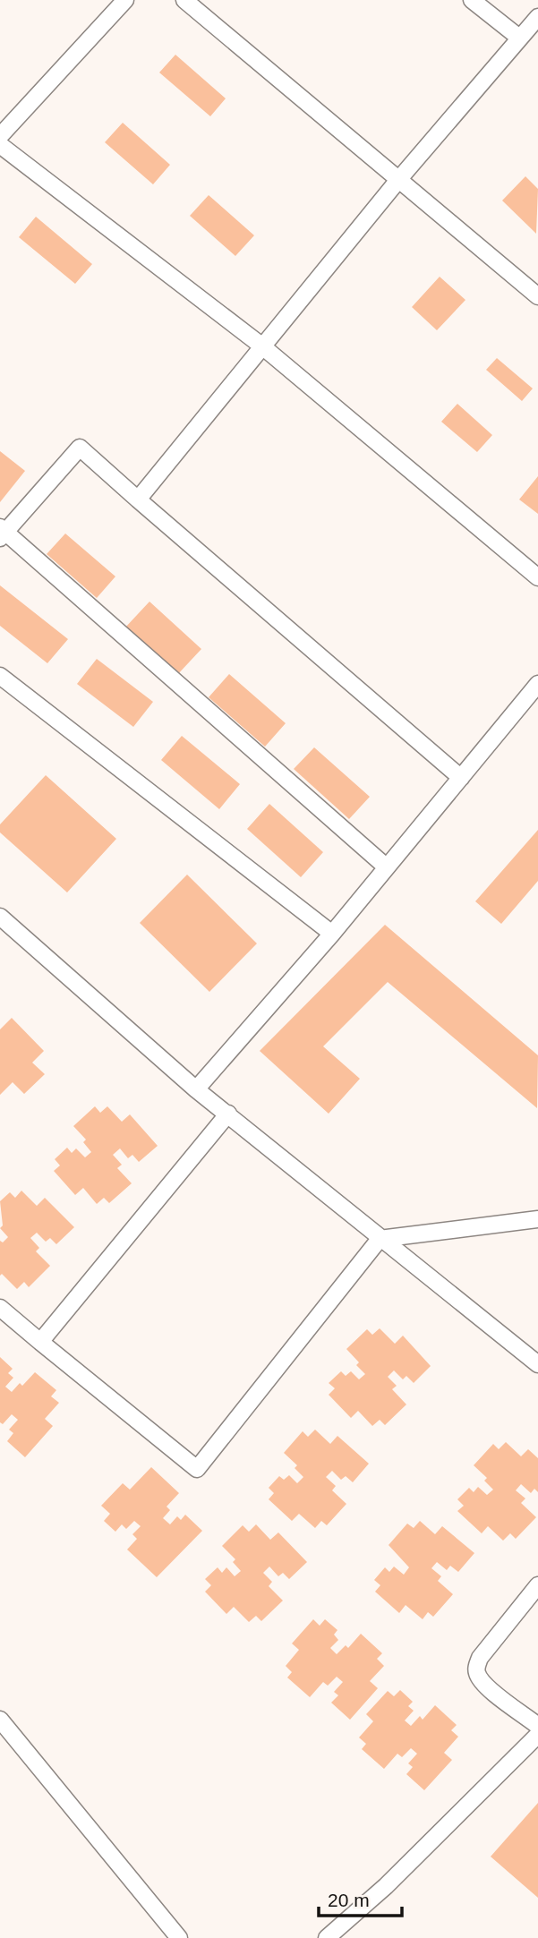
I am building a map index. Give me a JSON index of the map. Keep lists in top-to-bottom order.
{
  "scale_bar": "20 m"
}
